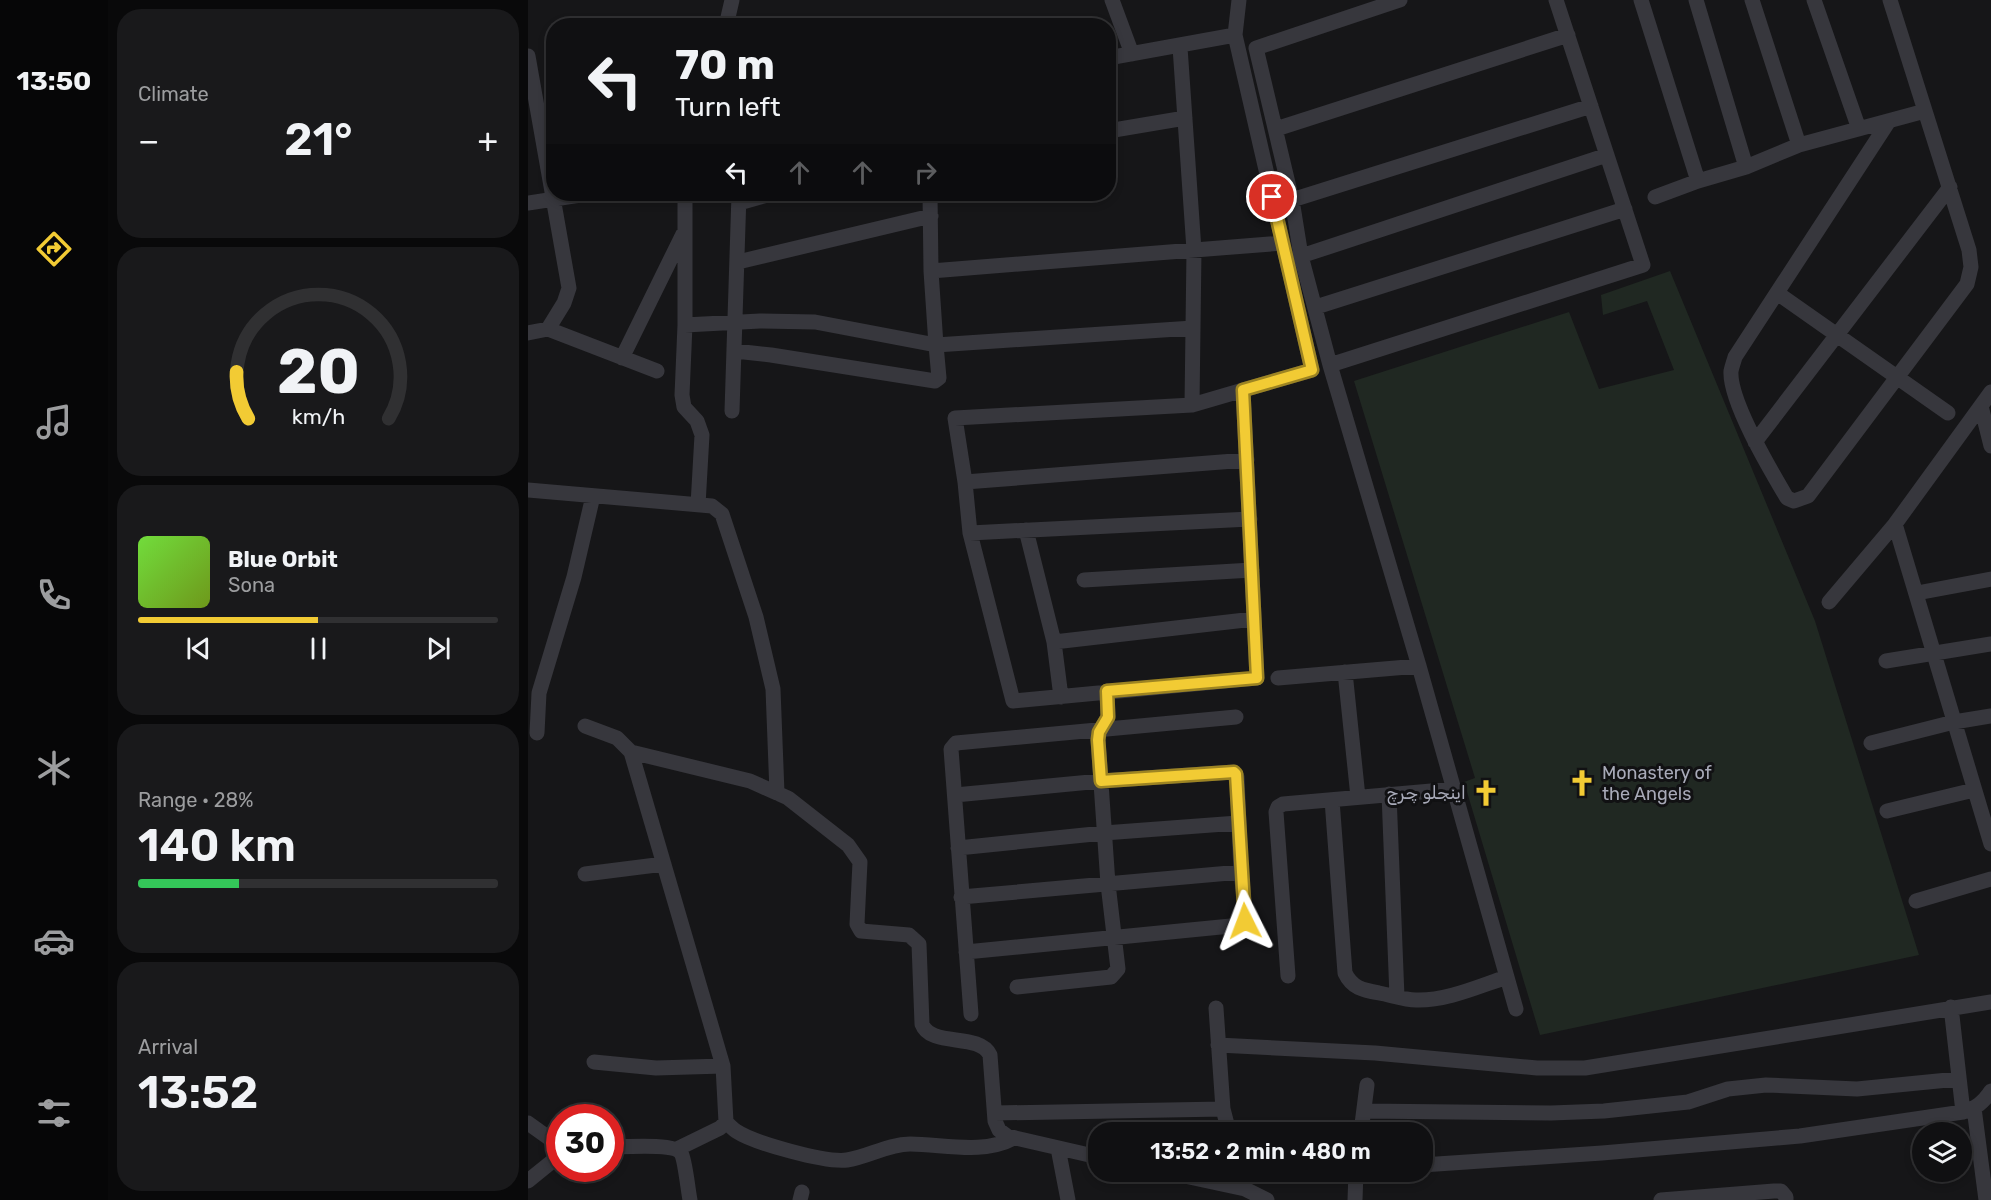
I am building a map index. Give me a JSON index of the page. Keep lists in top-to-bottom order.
{
  "places": {
    "church": ["Monastery of the Angels", "اینجلو چرچ"]
  },
  "page": {
    "tabs": "13:50",
    "tile": [
      "Climate",
      ["Range · 28%", "140 km"],
      ["Arrival", "13:52"]
    ],
    "turn": ["70 m", "Turn left"],
    "heat": ["−", "21°", "+"],
    "song": ["Blue Orbit", "Sona"],
    "limit": "30",
    "trip": "13:52 · 2 min · 480 m",
    "gauge": ["20", "km/h"]
  }
}
